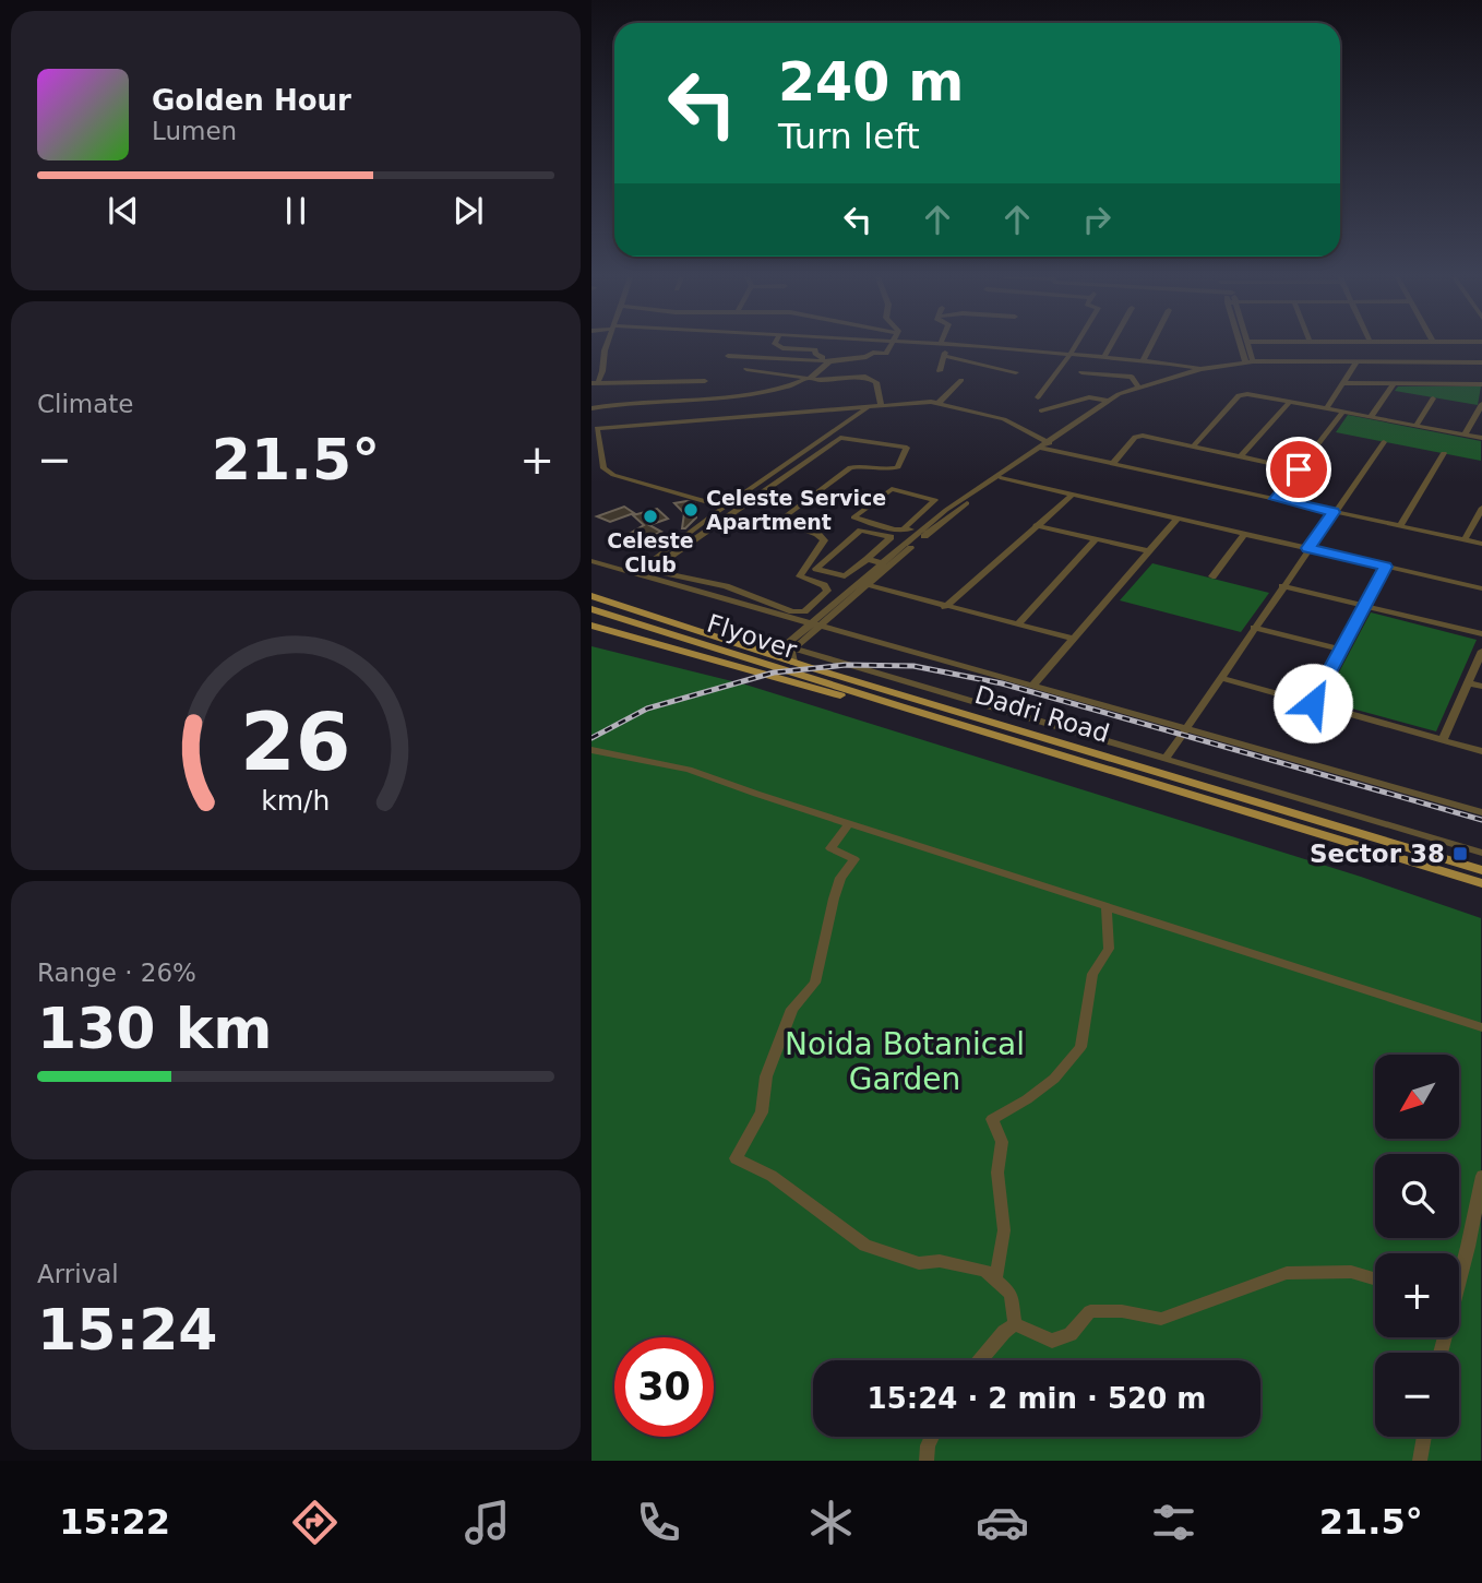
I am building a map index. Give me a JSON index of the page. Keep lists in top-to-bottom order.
{
  "streets": {
    "main road": ["Flyover", "Dadri Road"]
  },
  "crossings": [
    ["Flyover", "Dadri Road"]
  ],
  "parks": ["Noida Botanical Garden"],
  "places": {
    "other": ["Celeste Service Apartment", "Celeste Club"],
    "transit": ["Sector 38"]
  },
  "north": "bottom left",
  "page": {
    "turn": ["240 m", "Turn left"],
    "song": ["Golden Hour", "Lumen"],
    "tile": [
      "Climate",
      ["Range · 26%", "130 km"],
      ["Arrival", "15:24"]
    ],
    "heat": ["−", "21.5°", "+"],
    "map_buttons": ["+", "−"],
    "limit": "30",
    "trip": "15:24 · 2 min · 520 m",
    "tabs": ["15:22", "21.5°"],
    "gauge": ["26", "km/h"]
  }
}
